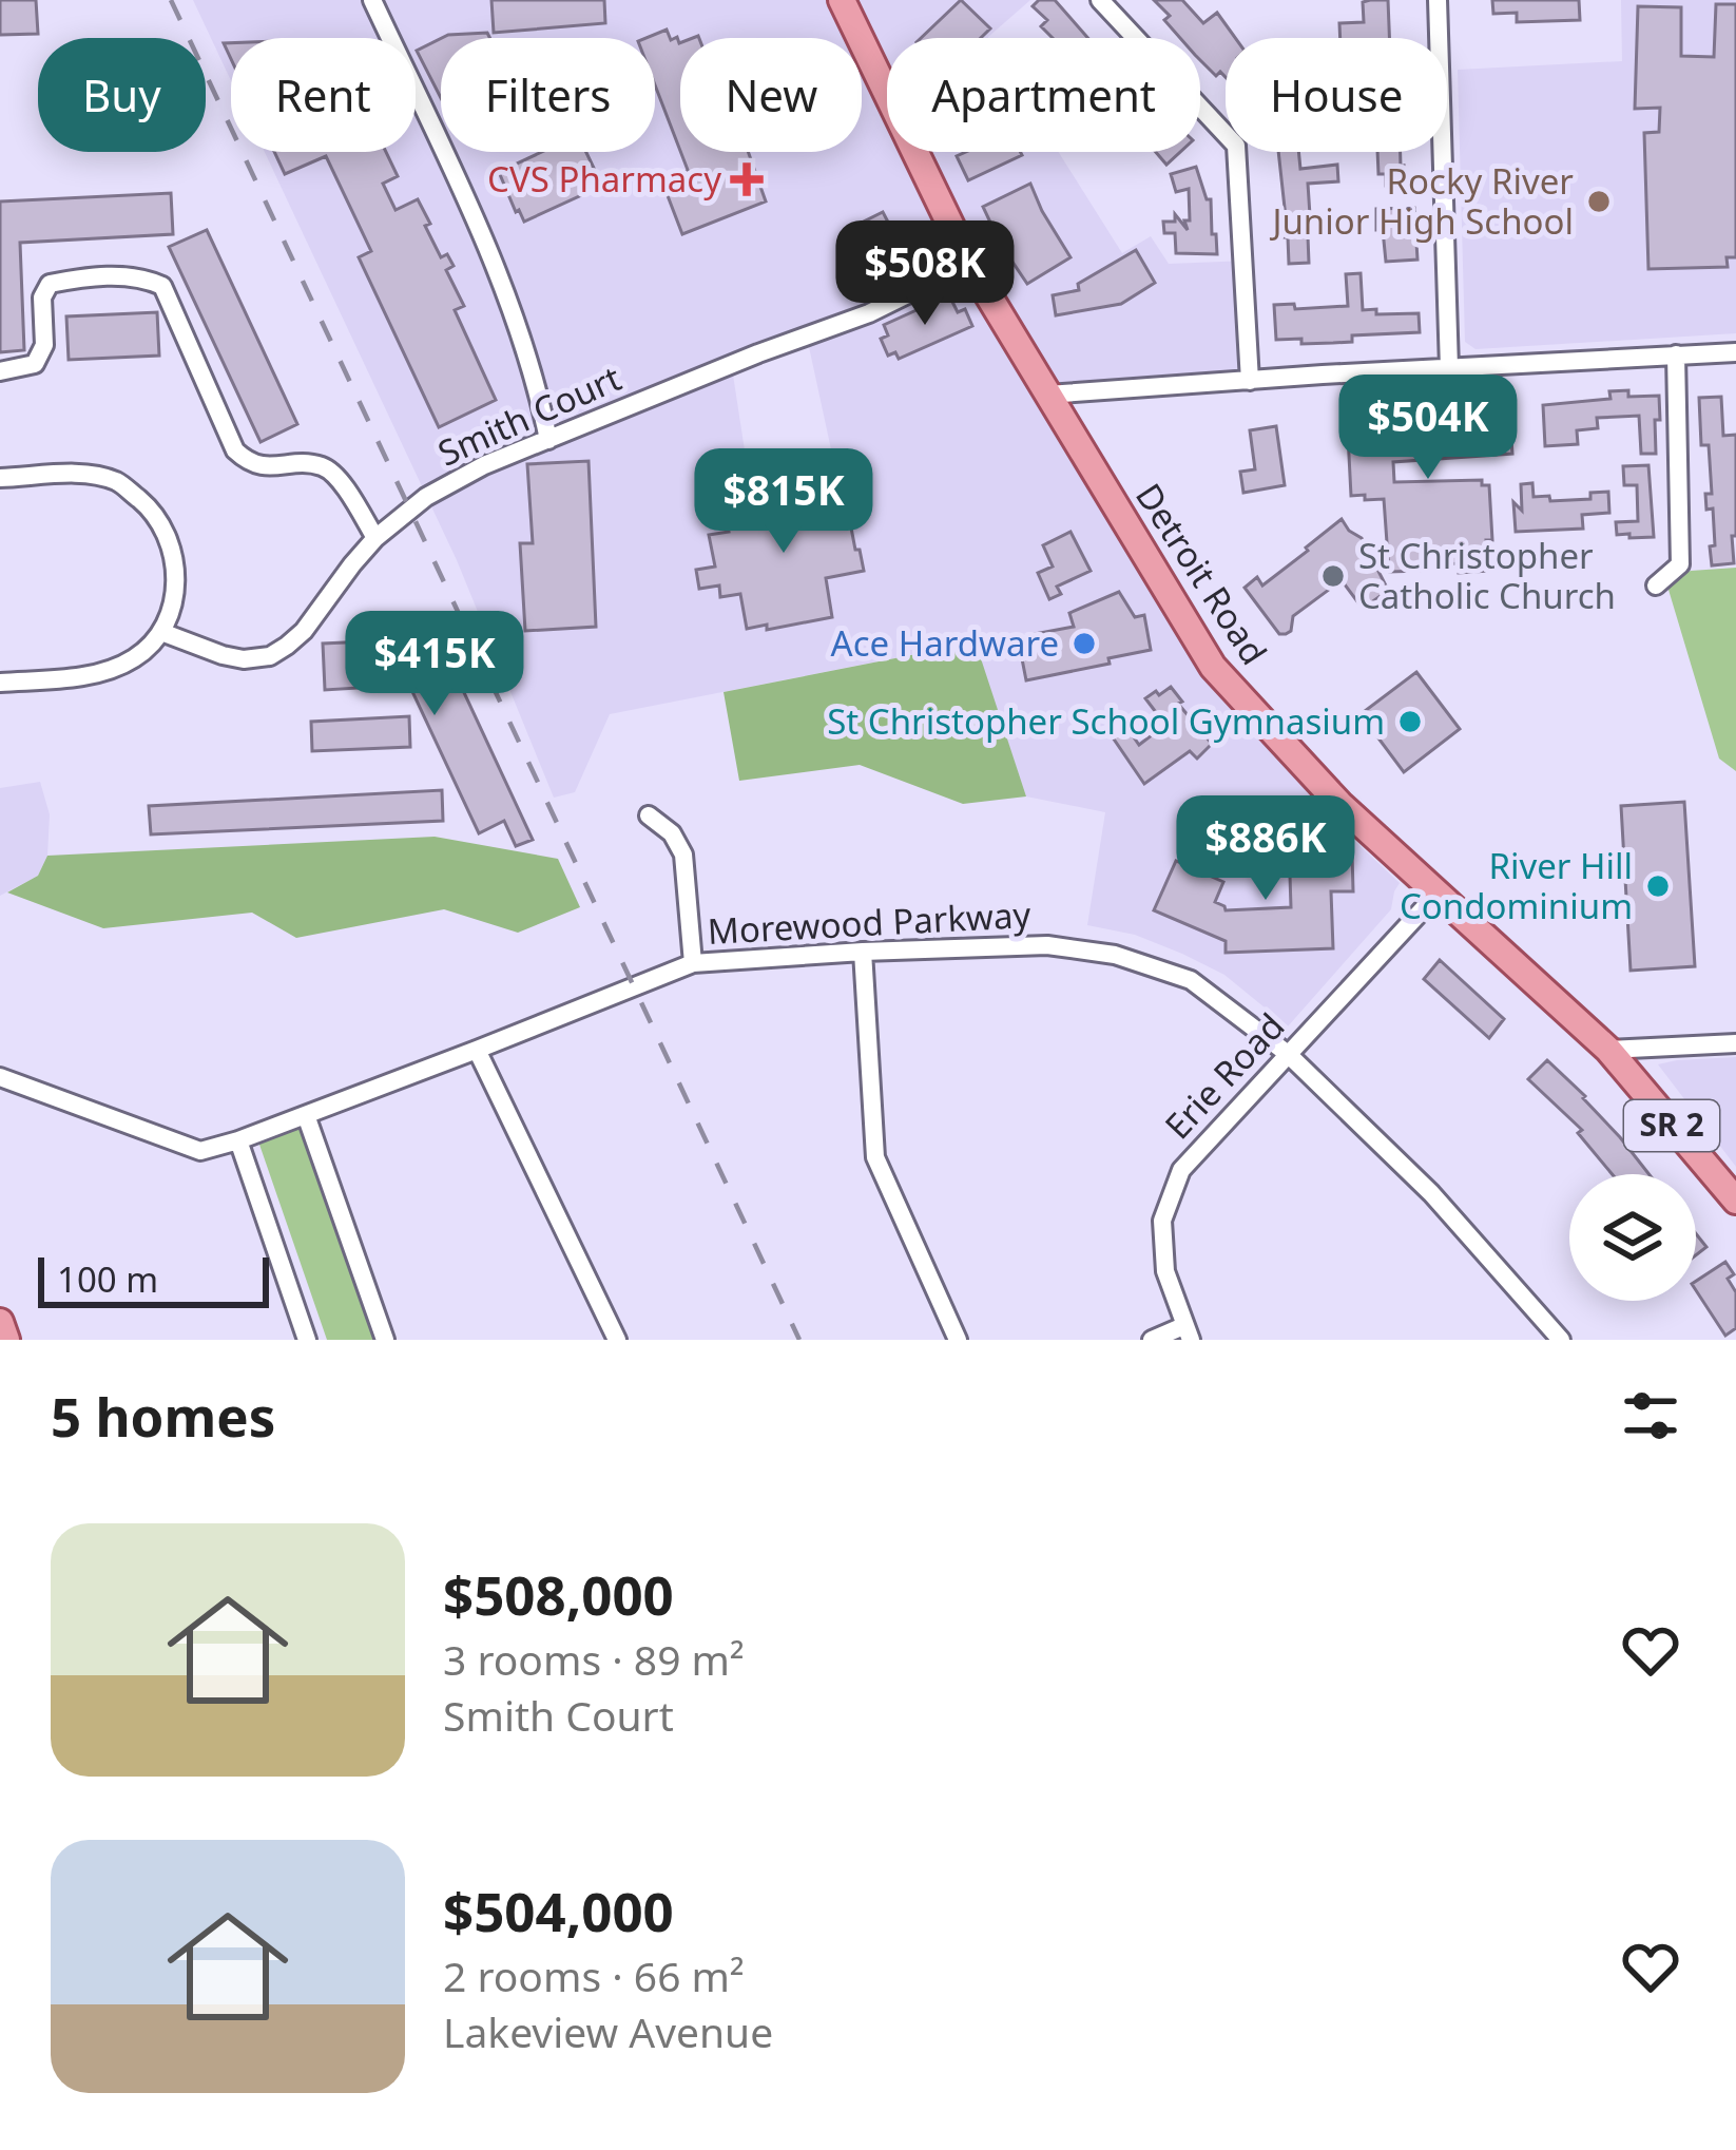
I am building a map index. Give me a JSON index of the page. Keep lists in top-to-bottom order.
{
  "streets": {
    "main road": ["Detroit Road", "SR 2"],
    "street": ["Smith Court", "Morewood Parkway", "Erie Road"]
  },
  "crossings": [
    ["Smith Court", "Detroit Road"],
    ["Detroit Road", "Erie Road"],
    ["Morewood Parkway", "Erie Road"]
  ],
  "places": {
    "health": ["CVS Pharmacy"],
    "other": [
      "Rocky River Junior High School",
      "St Christopher Catholic Church",
      "Ace Hardware",
      "St Christopher School Gymnasium",
      "River Hill Condominium"
    ]
  },
  "scale_bar": "100 m",
  "page": {
    "chip": [
      "Buy",
      "Rent",
      "Filters",
      "New",
      "Apartment",
      "House"
    ],
    "price": [
      "$508K",
      "$504K",
      "$815K",
      "$415K",
      "$886K"
    ],
    "scale": "100 m",
    "heading": "5 homes",
    "list": [
      {
        "name": "$508,000",
        "note": "3 rooms · 89 m² · Smith Court"
      },
      {
        "name": "$504,000",
        "note": "2 rooms · 66 m² · Lakeview Avenue"
      }
    ]
  }
}
